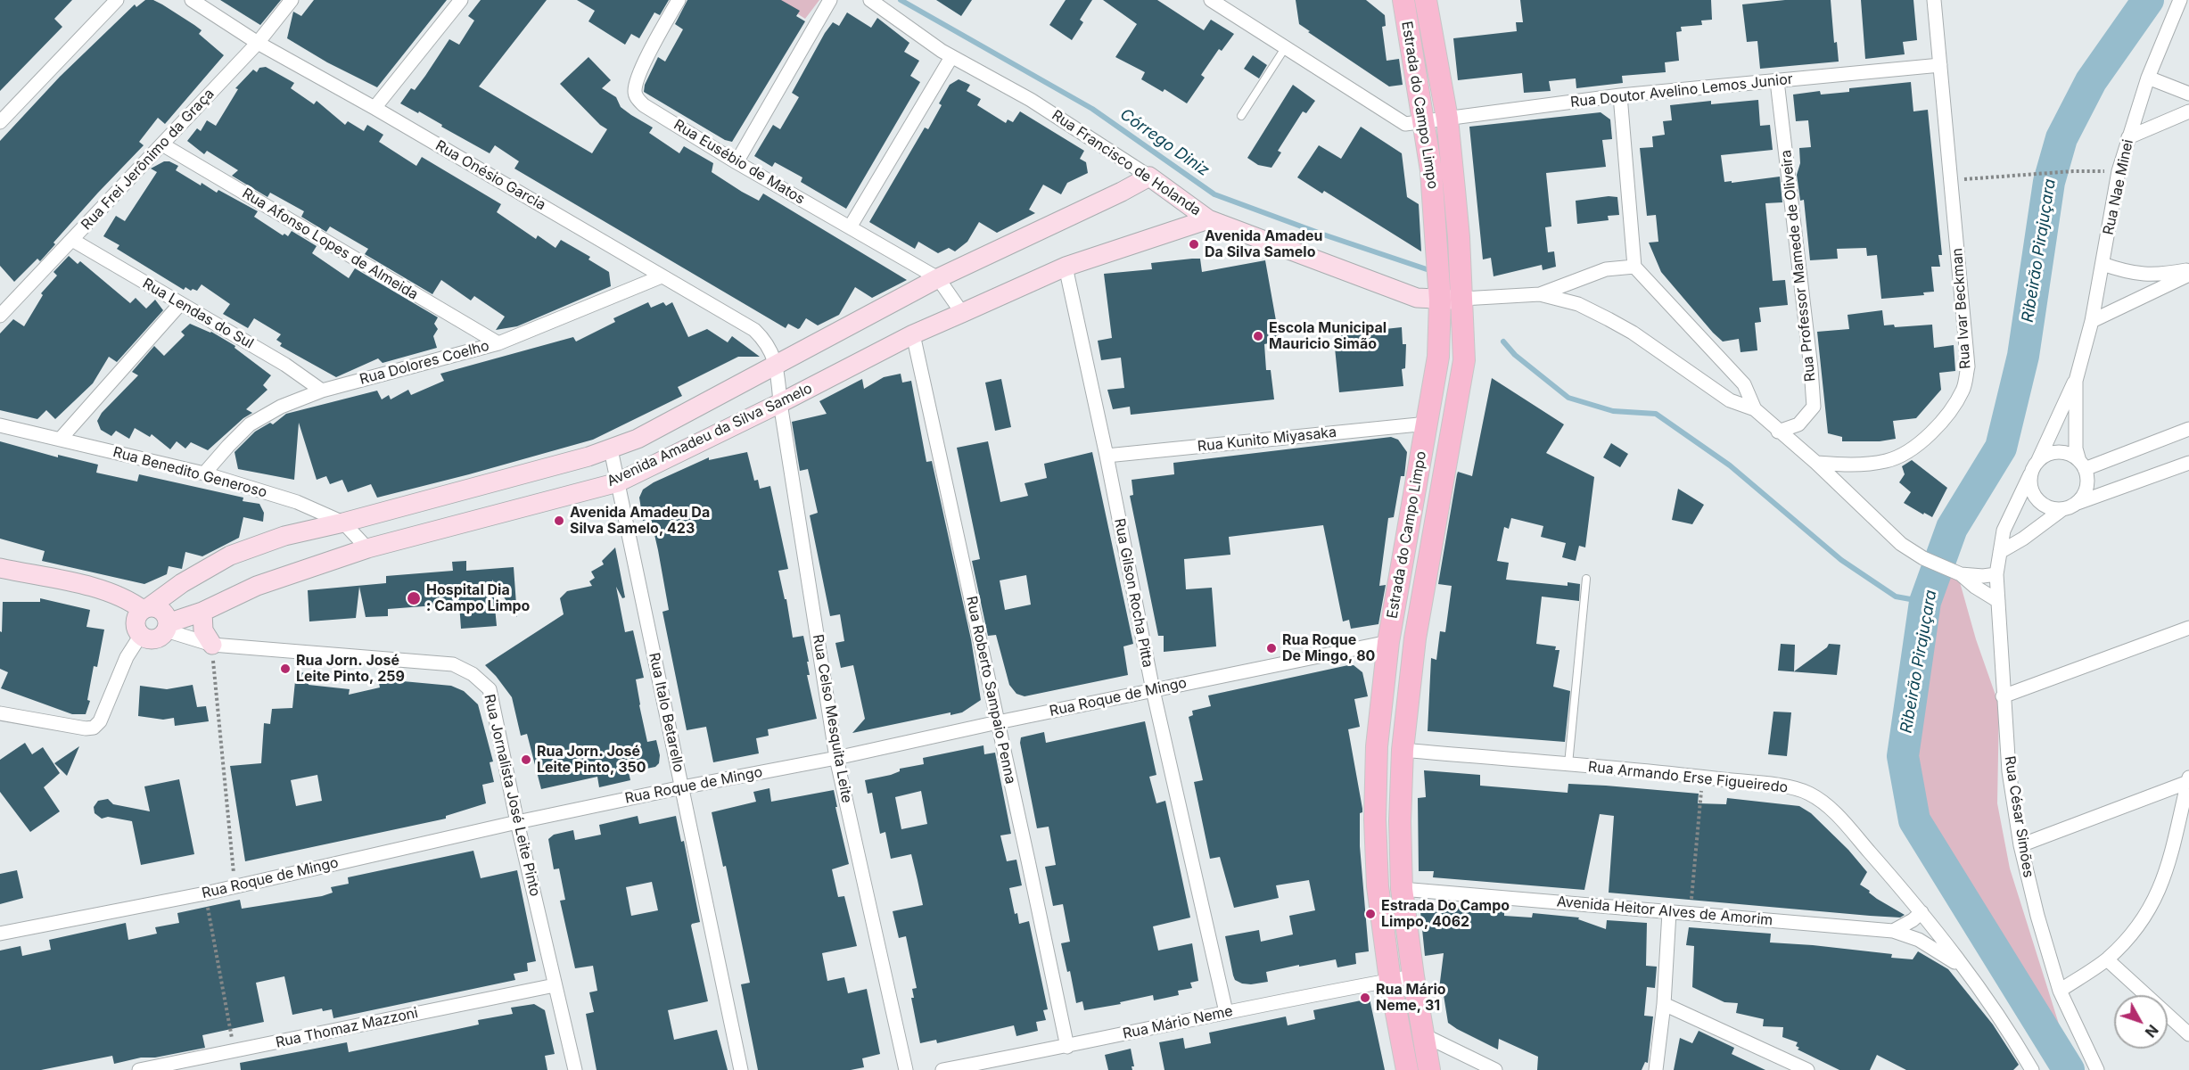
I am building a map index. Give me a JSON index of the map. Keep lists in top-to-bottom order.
{
  "streets": {
    "main road": ["Estrada do Campo Limpo"],
    "street": [
      "Rua Doutor Avelino Lemos Junior",
      "Rua Frei Jerônimo da Graça",
      "Rua Eusébio de Matos",
      "Rua Francisco de Holanda",
      "Rua Onésio Garcia",
      "Rua Nae Minei",
      "Rua Afonso Lopes de Almeida",
      "Rua Professor Mamede de Oliveira",
      "Rua Ivar Beckman",
      "Rua Lendas do Sul",
      "Rua Dolores Coelho",
      "Avenida Amadeu da Silva Samelo",
      "Rua Kunito Miyasaka",
      "Rua Benedito Generoso",
      "Rua Gilson Rocha Pitta",
      "Rua Roberto Sampaio Penna",
      "Rua Roque de Mingo",
      "Rua Italo Betarello",
      "Rua Celso Mesquita Leite",
      "Rua Armando Erse Figueiredo",
      "Rua Jornalista José Leite Pinto",
      "Rua César Simões",
      "Avenida Heitor Alves de Amorim",
      "Rua Mário Neme",
      "Rua Thomaz Mazzoni"
    ]
  },
  "crossings": [
    ["Rua Doutor Avelino Lemos Junior", "Estrada do Campo Limpo"],
    ["Rua Doutor Avelino Lemos Junior", "Rua Professor Mamede de Oliveira"],
    ["Rua Doutor Avelino Lemos Junior", "Rua Ivar Beckman"],
    ["Estrada do Campo Limpo", "Rua Francisco de Holanda"],
    ["Estrada do Campo Limpo", "Rua Kunito Miyasaka"],
    ["Estrada do Campo Limpo", "Rua Roque de Mingo"],
    ["Estrada do Campo Limpo", "Rua Armando Erse Figueiredo"],
    ["Estrada do Campo Limpo", "Avenida Heitor Alves de Amorim"],
    ["Estrada do Campo Limpo", "Rua Mário Neme"],
    ["Rua Frei Jerônimo da Graça", "Rua Onésio Garcia"],
    ["Rua Frei Jerônimo da Graça", "Rua Afonso Lopes de Almeida"],
    ["Rua Frei Jerônimo da Graça", "Rua Lendas do Sul"],
    ["Rua Eusébio de Matos", "Avenida Amadeu da Silva Samelo"],
    ["Rua Francisco de Holanda", "Avenida Amadeu da Silva Samelo"],
    ["Rua Onésio Garcia", "Rua Dolores Coelho"],
    ["Rua Onésio Garcia", "Avenida Amadeu da Silva Samelo"],
    ["Rua Onésio Garcia", "Rua Celso Mesquita Leite"],
    ["Rua Nae Minei", "Rua César Simões"],
    ["Rua Afonso Lopes de Almeida", "Rua Dolores Coelho"],
    ["Rua Lendas do Sul", "Rua Dolores Coelho"],
    ["Rua Dolores Coelho", "Rua Benedito Generoso"],
    ["Avenida Amadeu da Silva Samelo", "Rua Benedito Generoso"],
    ["Avenida Amadeu da Silva Samelo", "Rua Gilson Rocha Pitta"],
    ["Avenida Amadeu da Silva Samelo", "Rua Roberto Sampaio Penna"],
    ["Avenida Amadeu da Silva Samelo", "Rua Italo Betarello"],
    ["Avenida Amadeu da Silva Samelo", "Rua Celso Mesquita Leite"],
    ["Avenida Amadeu da Silva Samelo", "Rua Jornalista José Leite Pinto"],
    ["Rua Kunito Miyasaka", "Rua Gilson Rocha Pitta"],
    ["Rua Gilson Rocha Pitta", "Rua Roque de Mingo"],
    ["Rua Gilson Rocha Pitta", "Rua Mário Neme"],
    ["Rua Roberto Sampaio Penna", "Rua Roque de Mingo"],
    ["Rua Roberto Sampaio Penna", "Rua Mário Neme"],
    ["Rua Roque de Mingo", "Rua Italo Betarello"],
    ["Rua Roque de Mingo", "Rua Celso Mesquita Leite"],
    ["Rua Roque de Mingo", "Rua Jornalista José Leite Pinto"],
    ["Rua Armando Erse Figueiredo", "Avenida Heitor Alves de Amorim"],
    ["Rua Jornalista José Leite Pinto", "Rua Thomaz Mazzoni"]
  ],
  "water": ["Córrego Diniz", "Ribeirão Pirajuçara"],
  "places": [
    "Avenida Amadeu Da Silva Samelo",
    "Escola Municipal Mauricio Simão",
    "Avenida Amadeu Da Silva Samelo, 423",
    "Hospital Dia : Campo Limpo",
    "Rua Roque De Mingo, 80",
    "Rua Jorn. José Leite Pinto, 259",
    "Rua Jorn. José Leite Pinto, 350",
    "Estrada Do Campo Limpo, 4062",
    "Rua Mário Neme, 31"
  ],
  "north": "bottom right"
}
